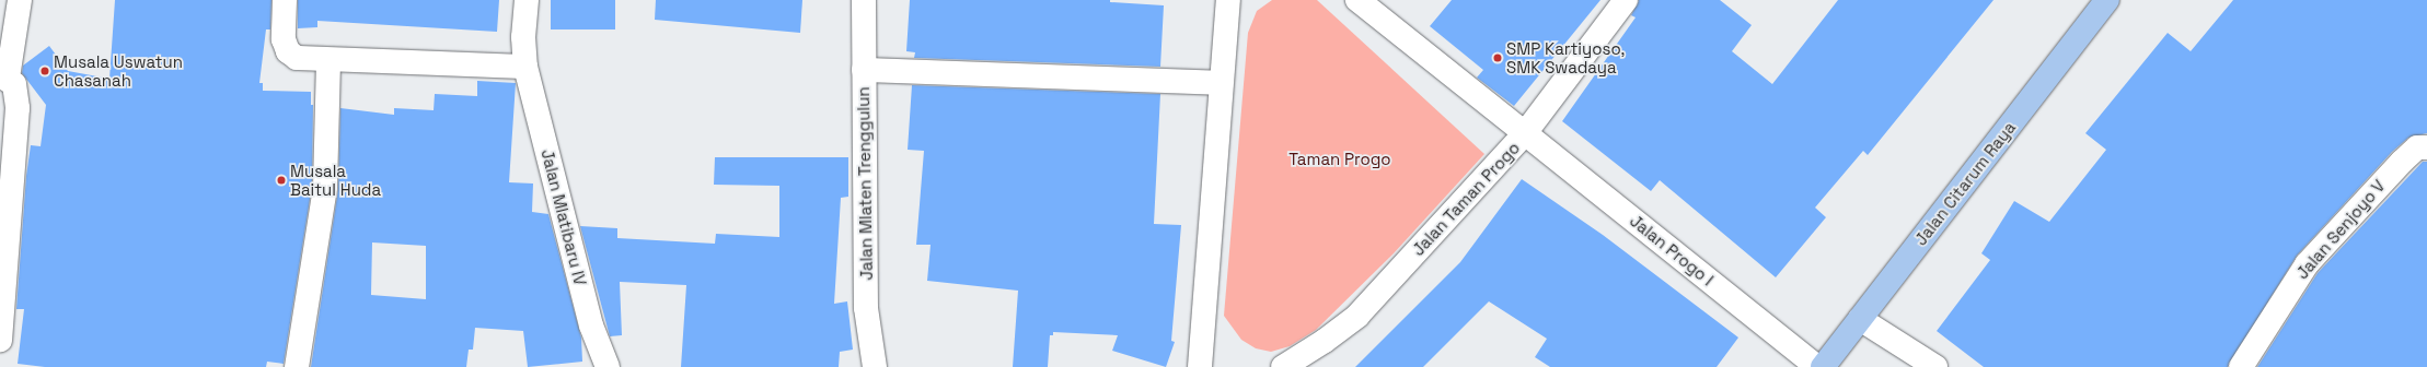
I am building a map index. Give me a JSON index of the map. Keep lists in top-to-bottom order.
{
  "streets": {
    "main road": ["Jalan Citarum Raya"],
    "street": [
      "Jalan Mlaten Trenggulun",
      "Jalan Taman Progo",
      "Jalan Mlatibaru IV",
      "Jalan Senjoyo V",
      "Jalan Progo I"
    ]
  },
  "crossings": [
    ["Jalan Taman Progo", "Jalan Progo I"]
  ],
  "parks": ["Taman Progo"],
  "places": ["SMP Kartiyoso, SMK Swadaya", "Musala Uswatun Chasanah", "Musala Baitul Huda"]
}
